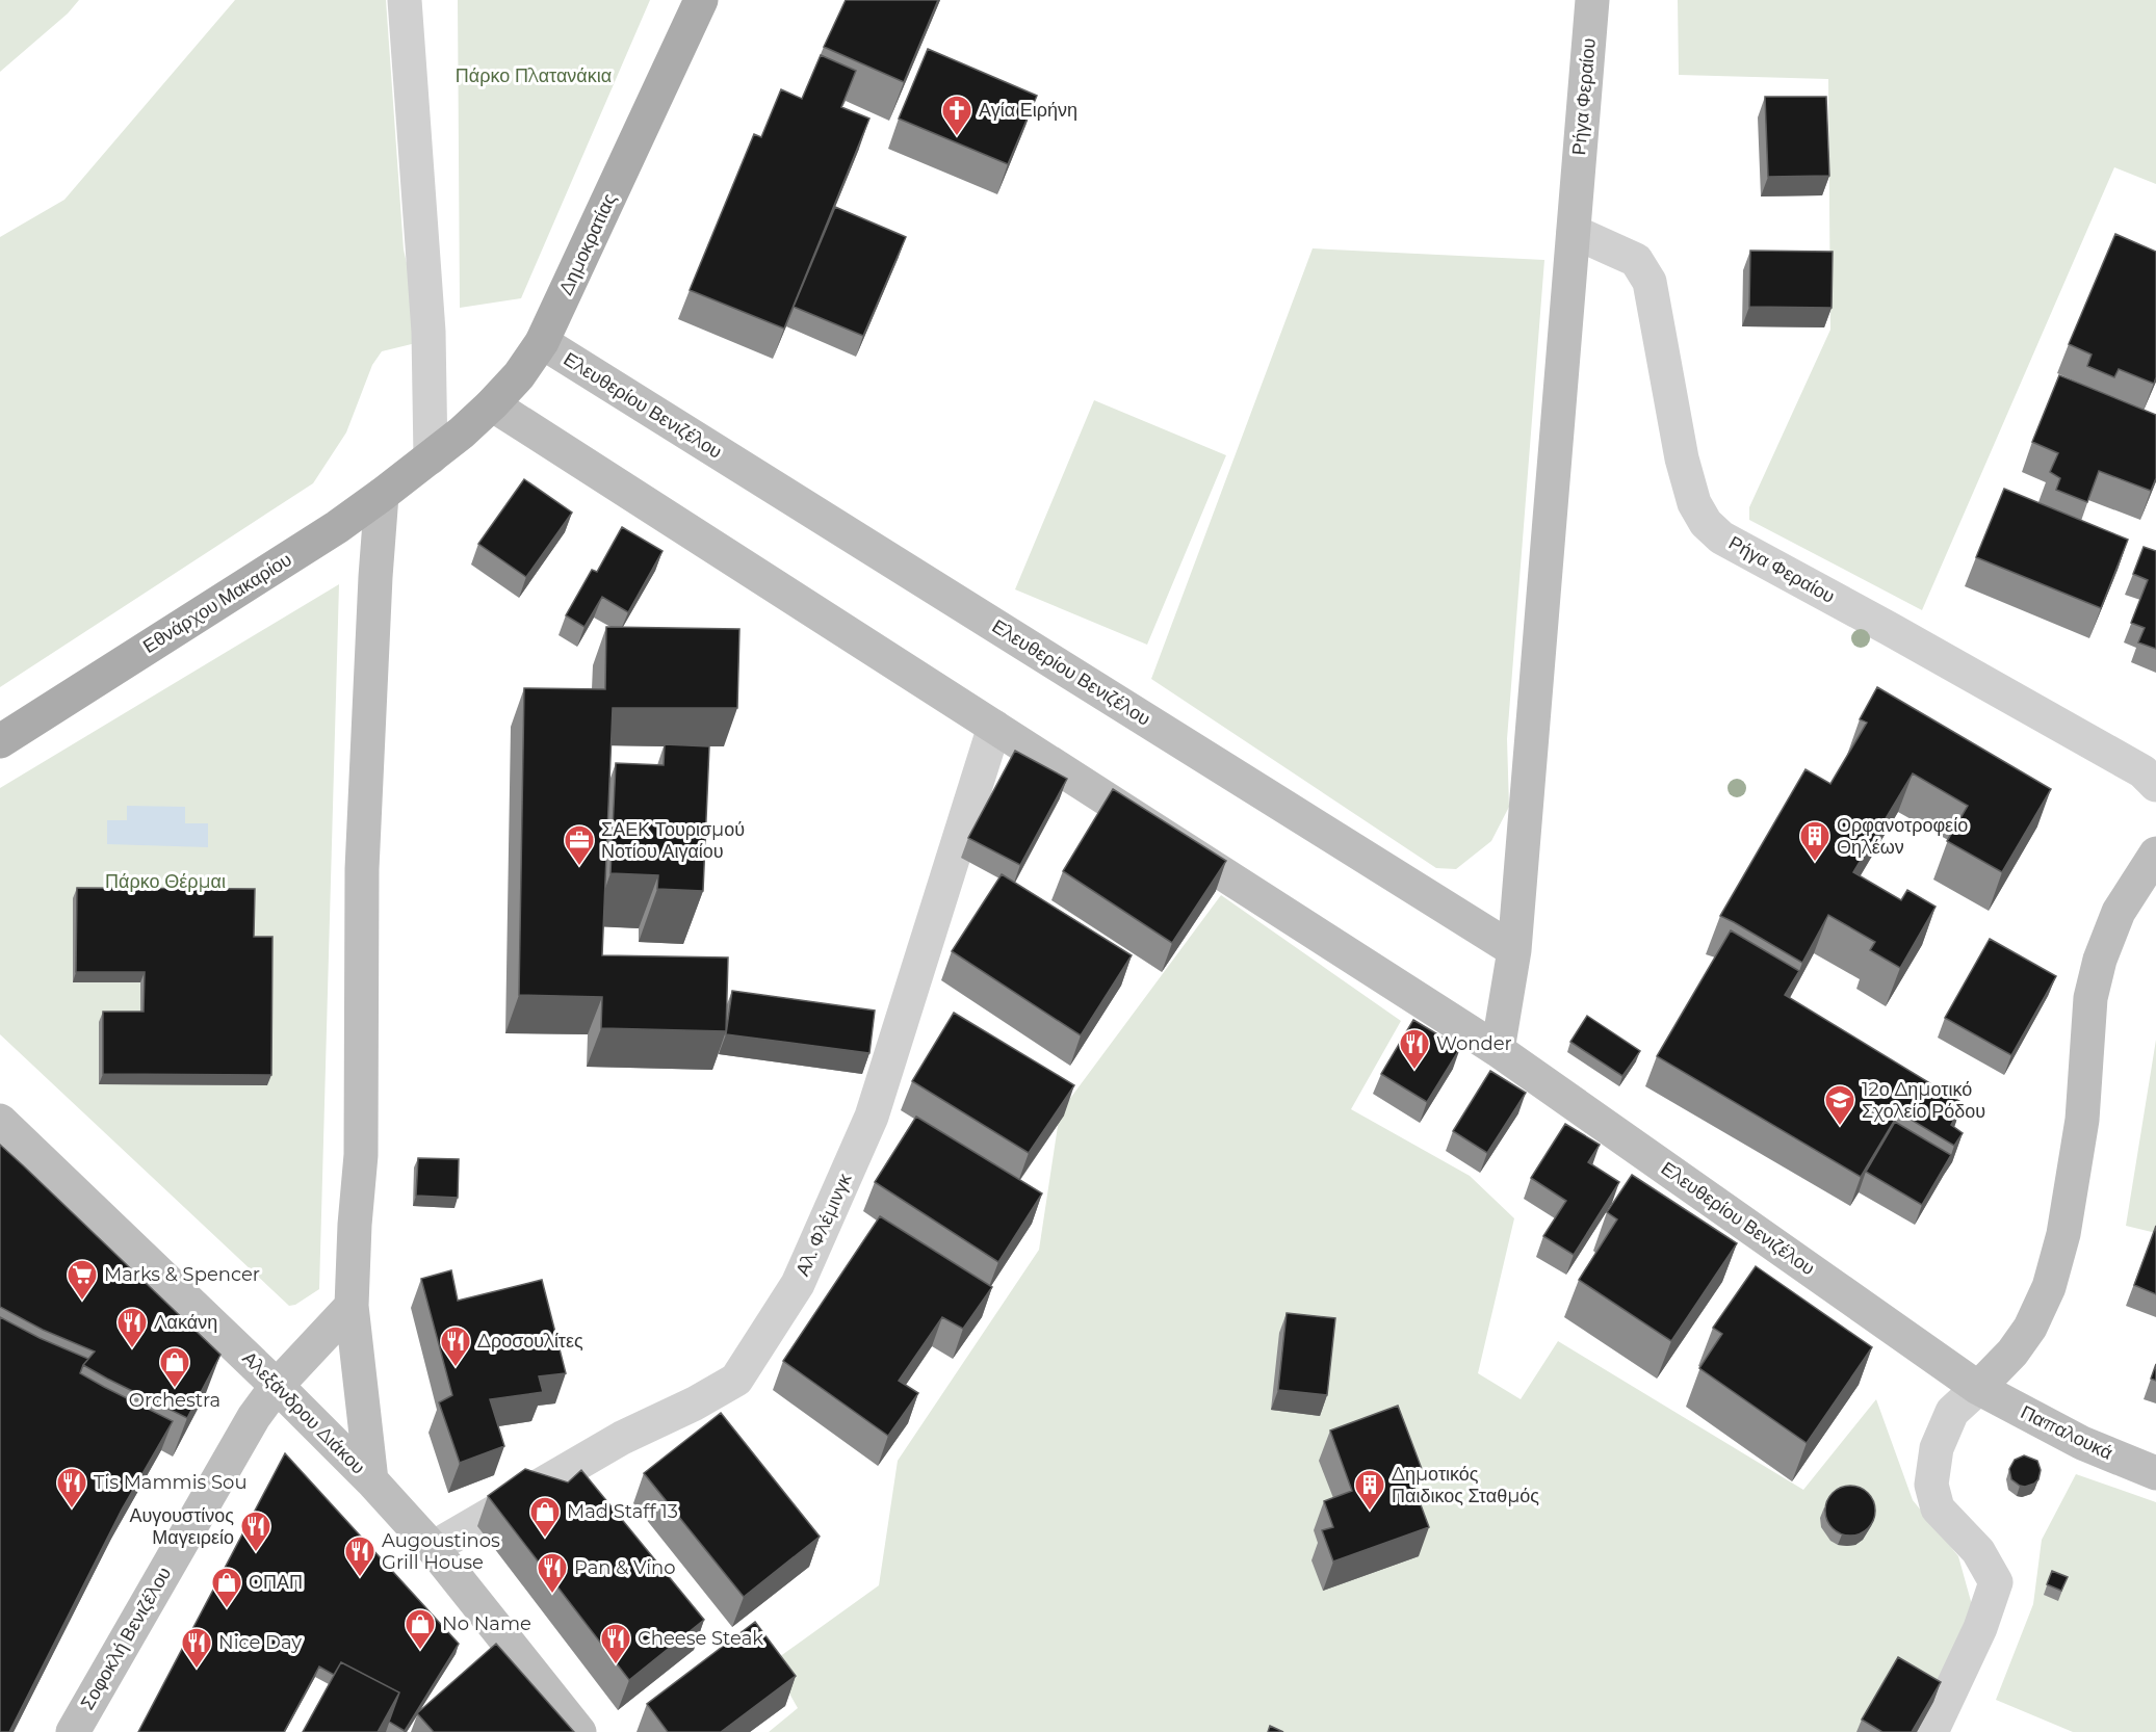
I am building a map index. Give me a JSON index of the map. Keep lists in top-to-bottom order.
{
  "streets": {
    "main road": ["Δημοκρατίας", "Εθνάρχου Μακαρίου"],
    "street": [
      "Ρήγα Φεραίου",
      "Ελευθερίου Βενιζέλου",
      "Αλ. Φλέμινγκ",
      "Αλεξάνδρου Διάκου",
      "Παπαλουκά",
      "Σοφοκλή Βενιζέλου"
    ]
  },
  "crossings": [
    ["Ρήγα Φεραίου", "Ελευθερίου Βενιζέλου"],
    ["Δημοκρατίας", "Ελευθερίου Βενιζέλου"],
    ["Δημοκρατίας", "Εθνάρχου Μακαρίου"],
    ["Ελευθερίου Βενιζέλου", "Αλ. Φλέμινγκ"],
    ["Ελευθερίου Βενιζέλου", "Παπαλουκά"],
    ["Αλ. Φλέμινγκ", "Αλεξάνδρου Διάκου"],
    ["Αλεξάνδρου Διάκου", "Σοφοκλή Βενιζέλου"]
  ],
  "parks": ["Πάρκο Πλατανάκια", "Πάρκο Θέρμαι"],
  "places": {
    "church": ["Αγία Ειρήνη"],
    "building": ["Ορφανοτροφείο Θηλέων", "Δημοτικός Παιδικος Σταθμός"],
    "office": ["ΣΑΕΚ Τουρισμού Νοτίου Αιγαίου"],
    "restaurant": [
      "Wonder",
      "Λακάνη",
      "Δροσουλίτες",
      "Tis Mammis Sou",
      "Αυγουστίνος Μαγειρείο",
      "Augoustinos Grill House",
      "Pan & Vino",
      "Cheese Steak",
      "Nice Day"
    ],
    "school or university": ["12ο Δημοτικό Σχολείο Ρόδου"],
    "supermarket": ["Marks & Spencer"],
    "shop": [
      "Orchestra",
      "Mad Staff 13",
      "ΟΠΑΠ",
      "No Name"
    ]
  }
}
